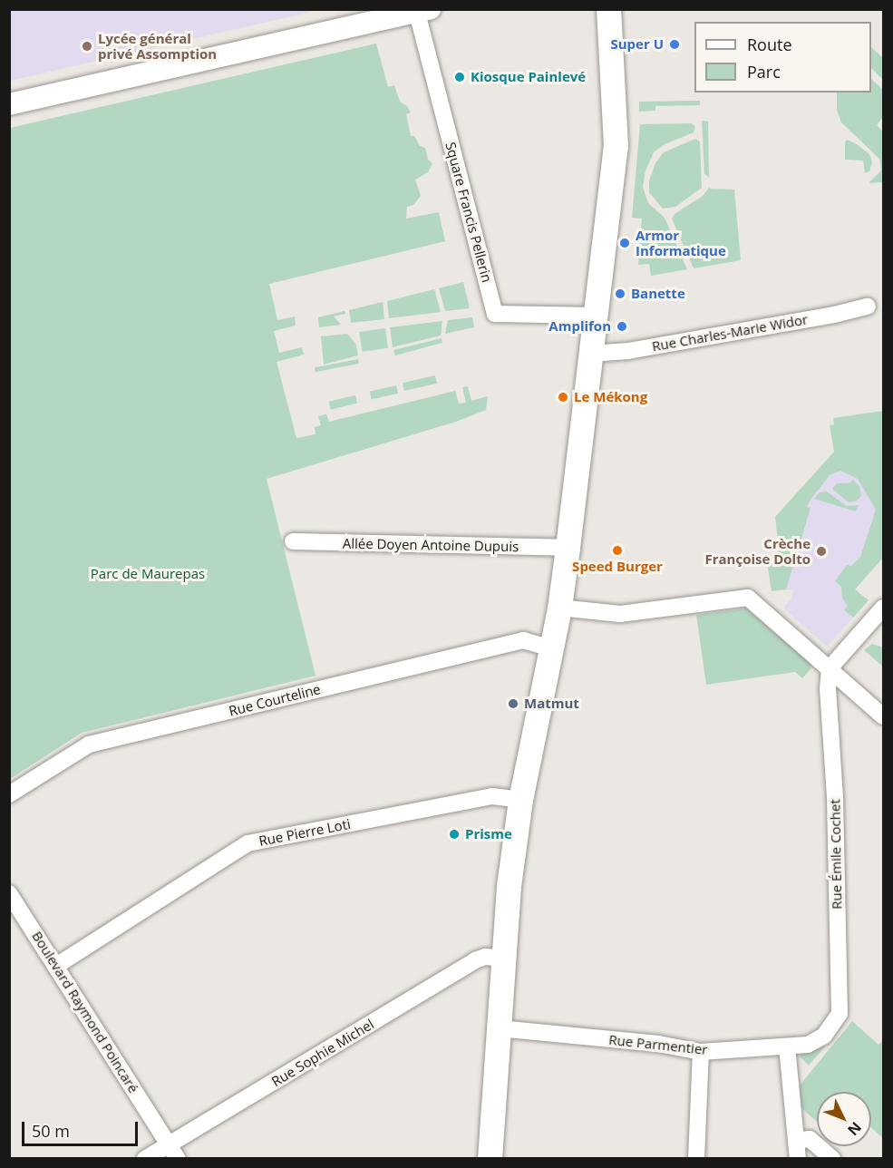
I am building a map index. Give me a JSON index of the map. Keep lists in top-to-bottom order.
{
  "streets": {
    "street": [
      "Square Francis Pellerin",
      "Rue Charles-Marie Widor",
      "Allée Doyen Antoine Dupuis",
      "Rue Courteline",
      "Rue Pierre Loti",
      "Rue Émile Cochet",
      "Boulevard Raymond Poincaré",
      "Rue Parmentier",
      "Rue Sophie Michel"
    ]
  },
  "crossings": [
    ["Rue Pierre Loti", "Boulevard Raymond Poincaré"],
    ["Rue Émile Cochet", "Rue Parmentier"],
    ["Boulevard Raymond Poincaré", "Rue Sophie Michel"]
  ],
  "parks": ["Parc de Maurepas"],
  "places": [
    "Super U",
    "Lycée général privé Assomption",
    "Kiosque Painlevé",
    "Armor Informatique",
    "Banette",
    "Amplifon",
    "Le Mékong",
    "Speed Burger",
    "Crèche Françoise Dolto",
    "Matmut",
    "Prisme"
  ],
  "legend": ["Route", "Parc"],
  "scale_bar": "50 m",
  "north": "bottom right"
}
